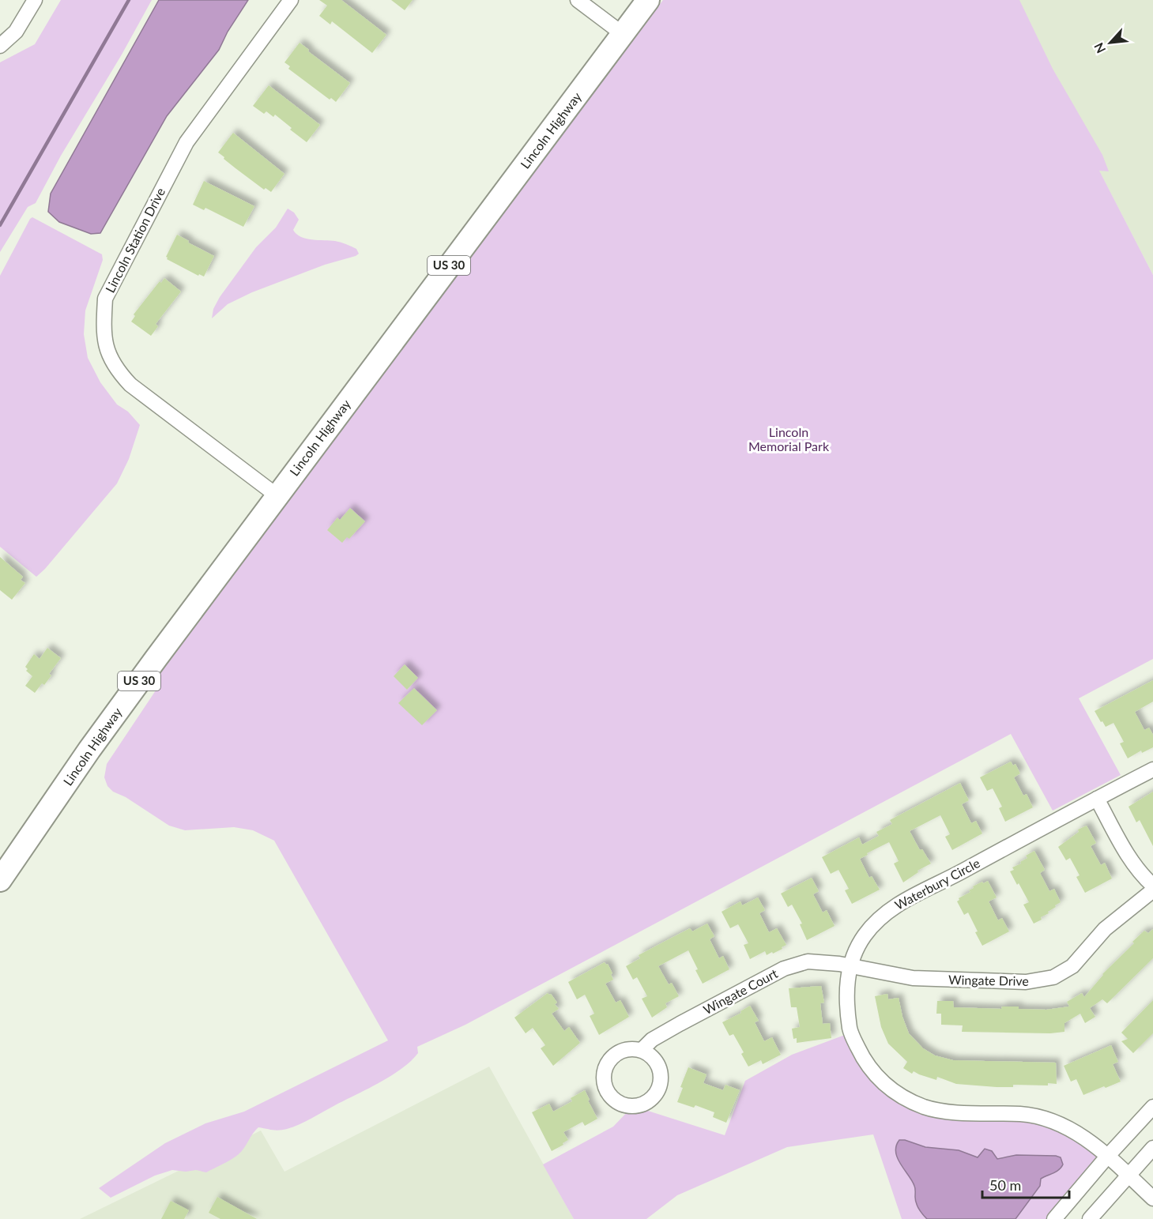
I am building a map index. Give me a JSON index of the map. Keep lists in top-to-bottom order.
{
  "streets": {
    "main road": ["Lincoln Highway", "US 30"],
    "street": [
      "Lincoln Station Drive",
      "Waterbury Circle",
      "Wingate Drive",
      "Wingate Court"
    ]
  },
  "crossings": [
    ["Lincoln Highway", "Lincoln Station Drive"],
    ["Waterbury Circle", "Wingate Drive"],
    ["Waterbury Circle", "Wingate Court"],
    ["Wingate Drive", "Wingate Court"]
  ],
  "parks": ["Lincoln Memorial Park"],
  "scale_bar": "50 m",
  "north": "bottom left"
}
